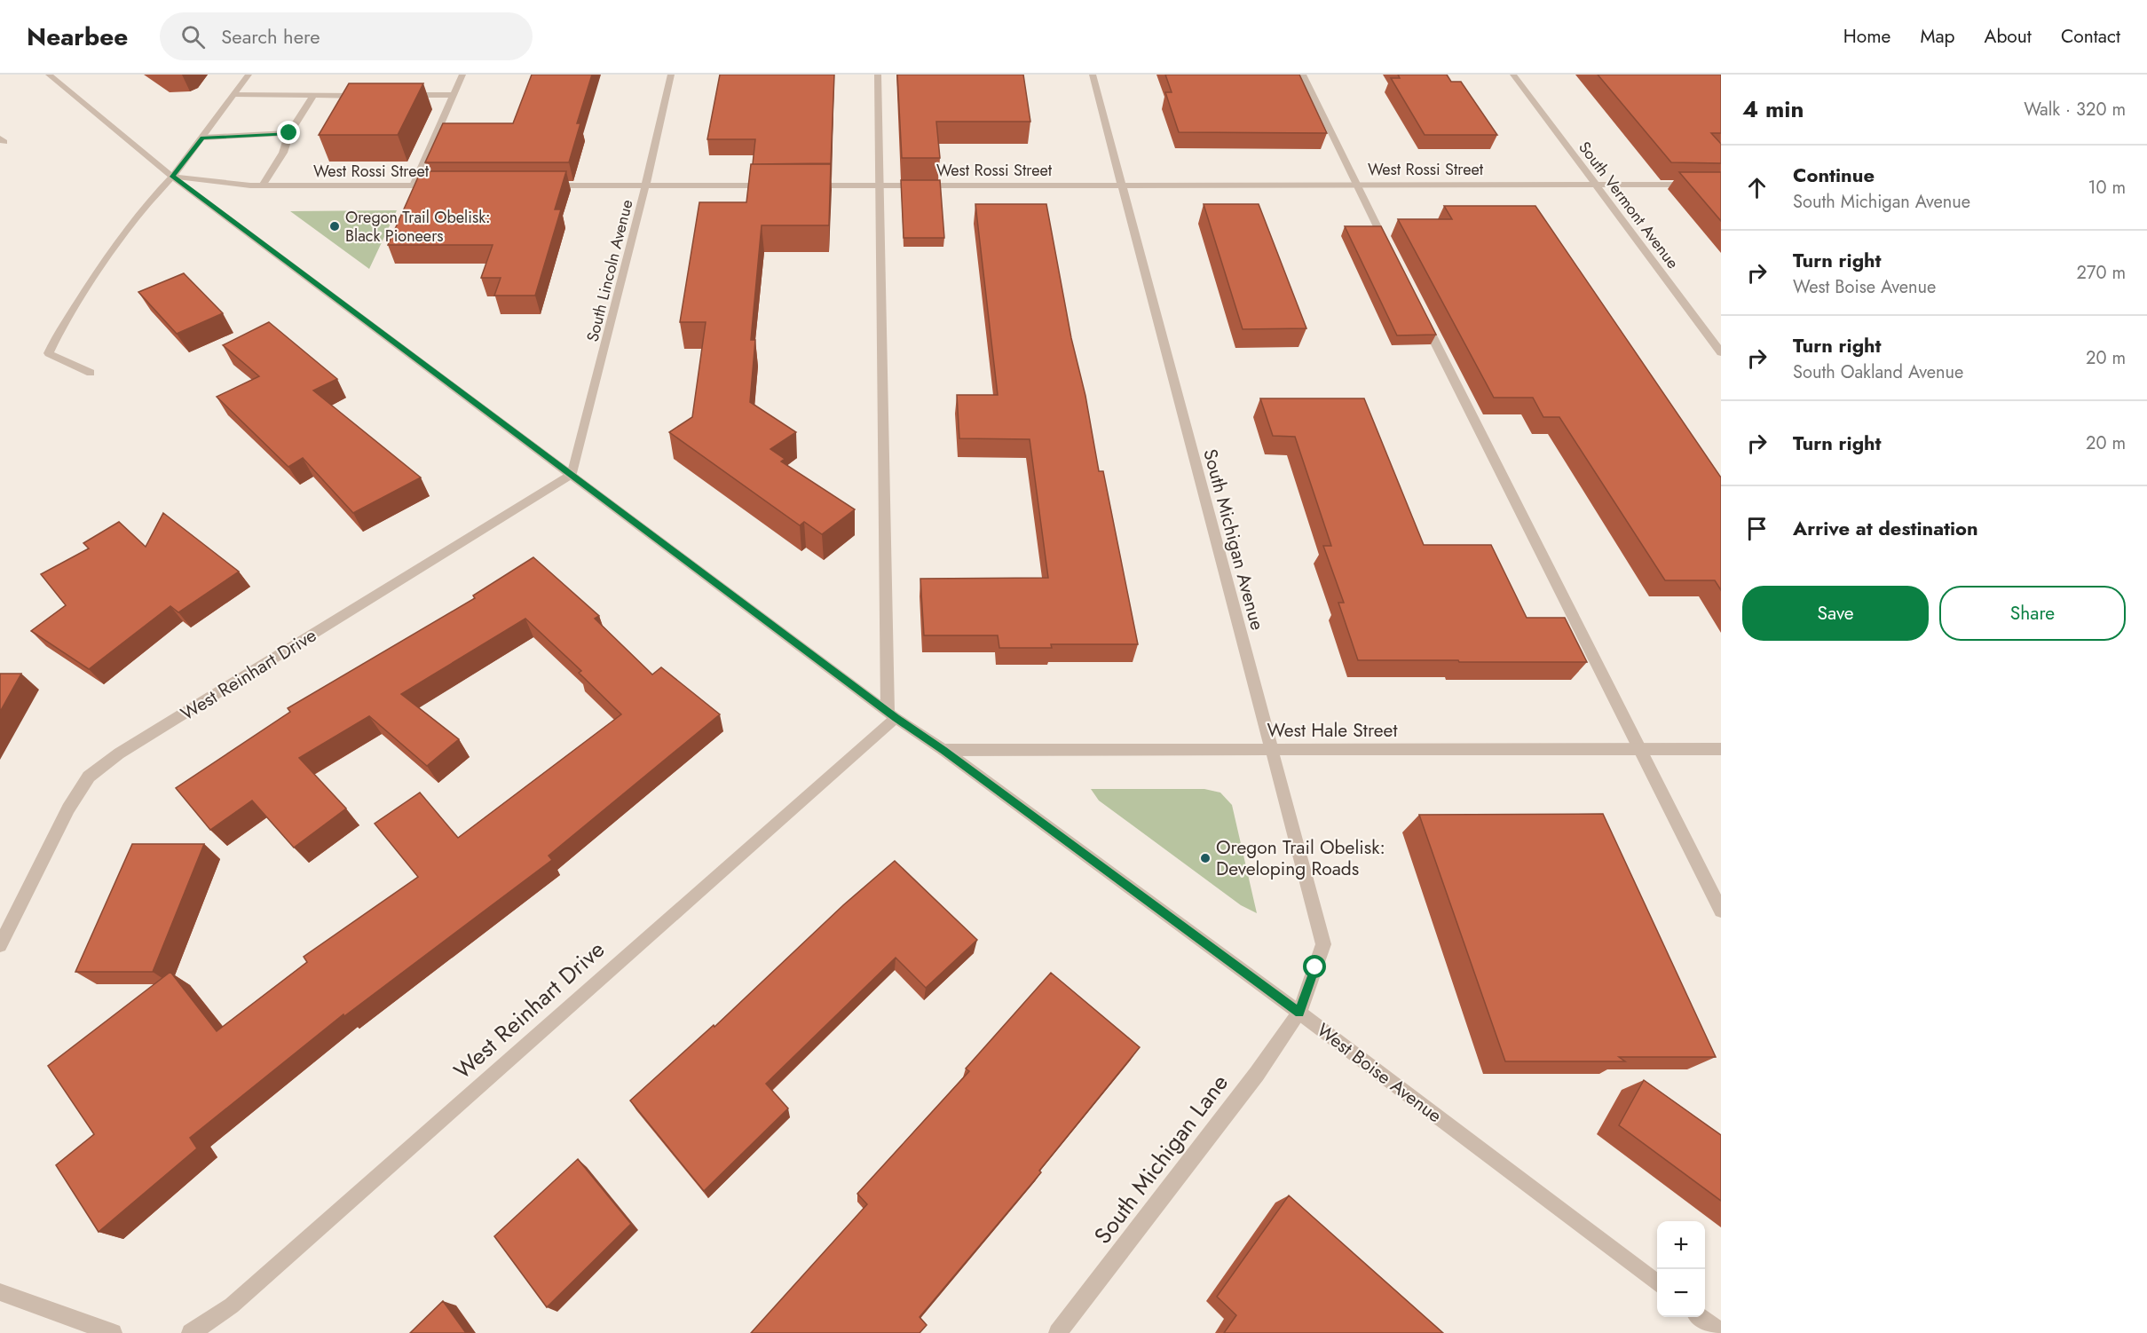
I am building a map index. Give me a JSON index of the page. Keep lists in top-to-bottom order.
{
  "streets": {
    "street": [
      "West Rossi Street",
      "South Vermont Avenue",
      "South Lincoln Avenue",
      "South Michigan Avenue",
      "West Reinhart Drive",
      "West Hale Street",
      "West Boise Avenue",
      "South Michigan Lane"
    ]
  },
  "crossings": [
    ["West Rossi Street", "South Vermont Avenue"],
    ["West Rossi Street", "South Michigan Avenue"],
    ["West Rossi Street", "West Boise Avenue"],
    ["South Lincoln Avenue", "West Reinhart Drive"],
    ["South Lincoln Avenue", "West Boise Avenue"],
    ["South Michigan Avenue", "West Hale Street"],
    ["South Michigan Avenue", "West Boise Avenue"],
    ["South Michigan Avenue", "South Michigan Lane"],
    ["West Reinhart Drive", "West Boise Avenue"],
    ["West Hale Street", "West Boise Avenue"],
    ["West Boise Avenue", "South Michigan Lane"]
  ],
  "places": ["Oregon Trail Obelisk: Black Pioneers", "Oregon Trail Obelisk: Developing Roads"],
  "page": {
    "header": "Nearbee",
    "search": "Search here",
    "nav": [
      "Home",
      "Map",
      "About",
      "Contact"
    ],
    "heading": ["4 min", "Walk · 320 m"],
    "list": [
      ["Continue", "South Michigan Avenue", "10 m"],
      ["Turn right", "West Boise Avenue", "270 m"],
      ["Turn right", "South Oakland Avenue", "20 m"],
      ["Turn right", "20 m"],
      "Arrive at destination"
    ],
    "buttons": ["Save", "Share"],
    "map_buttons": ["+", "−"]
  }
}
